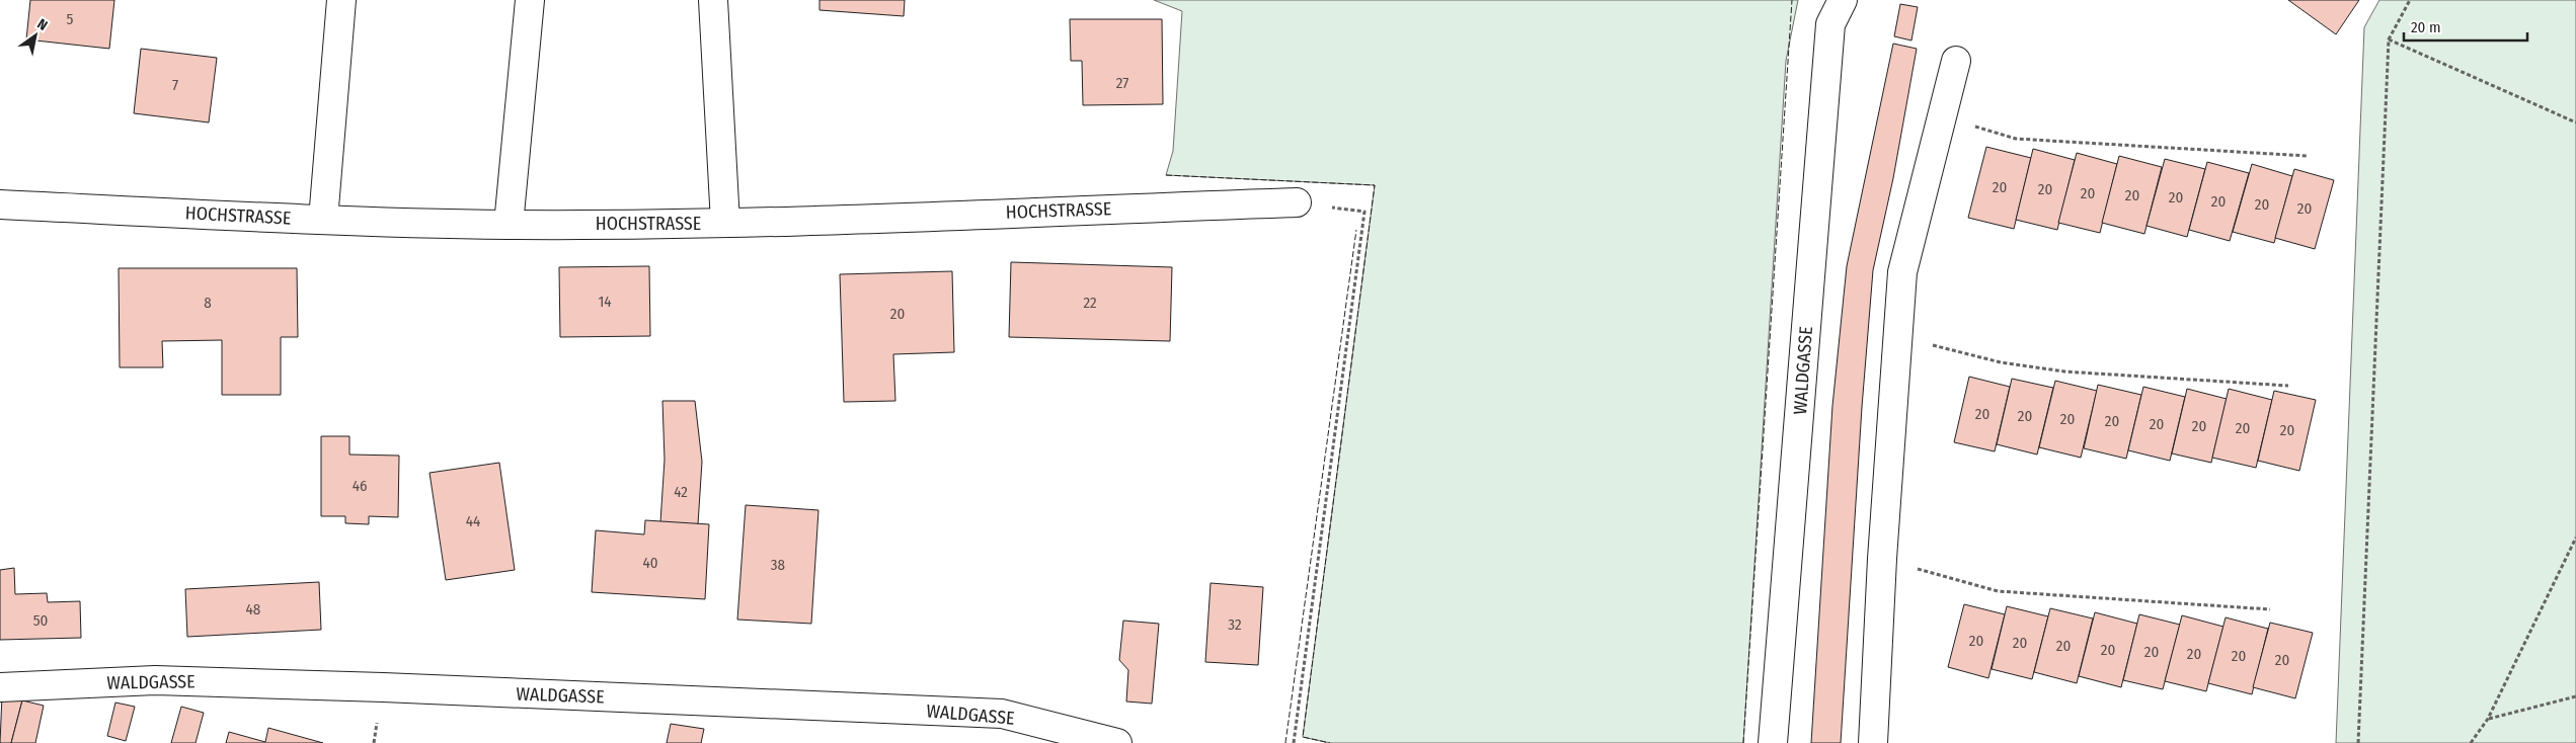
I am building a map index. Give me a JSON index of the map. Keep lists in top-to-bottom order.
{
  "streets": {
    "street": ["HOCHSTRASSE", "WALDGASSE"]
  },
  "house_numbers": [
    "5",
    "27",
    "7",
    "20",
    "20",
    "20",
    "20",
    "20",
    "20",
    "20",
    "20",
    "14",
    "8",
    "22",
    "20",
    "20",
    "20",
    "20",
    "20",
    "20",
    "20",
    "20",
    "20",
    "46",
    "42",
    "44",
    "40",
    "38",
    "48",
    "50",
    "32",
    "20",
    "20",
    "20",
    "20",
    "20",
    "20",
    "20",
    "20"
  ],
  "scale_bar": "20 m",
  "north": "top right"
}
